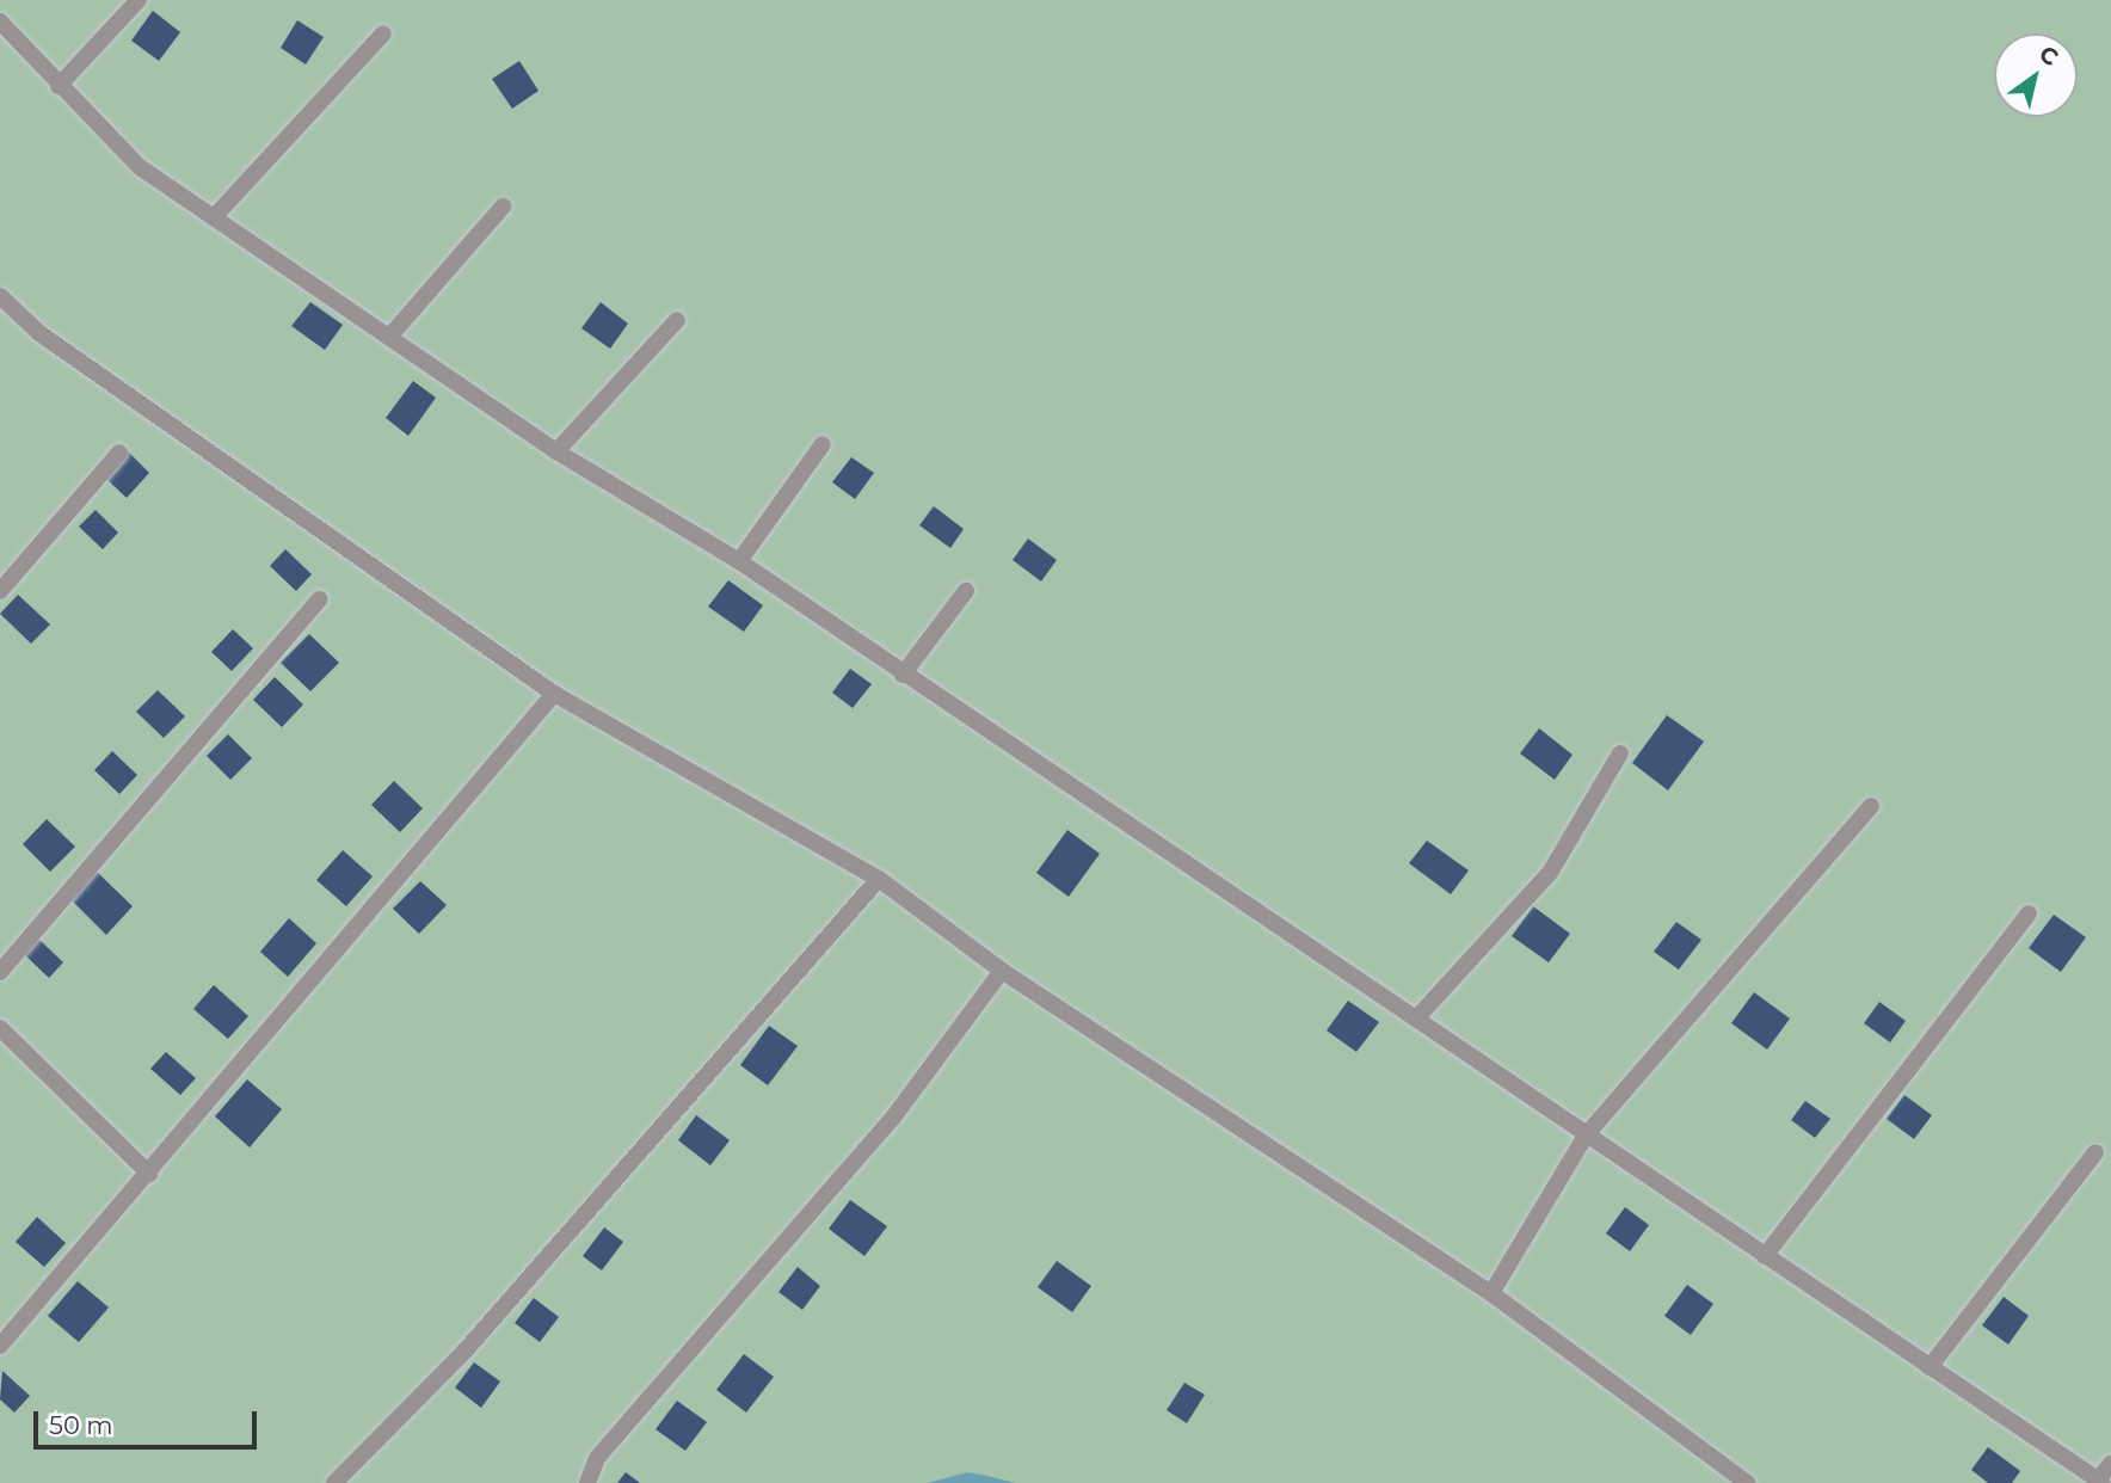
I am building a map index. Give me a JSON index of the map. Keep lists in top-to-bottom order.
{
  "scale_bar": "50 m",
  "north": "top right"
}
